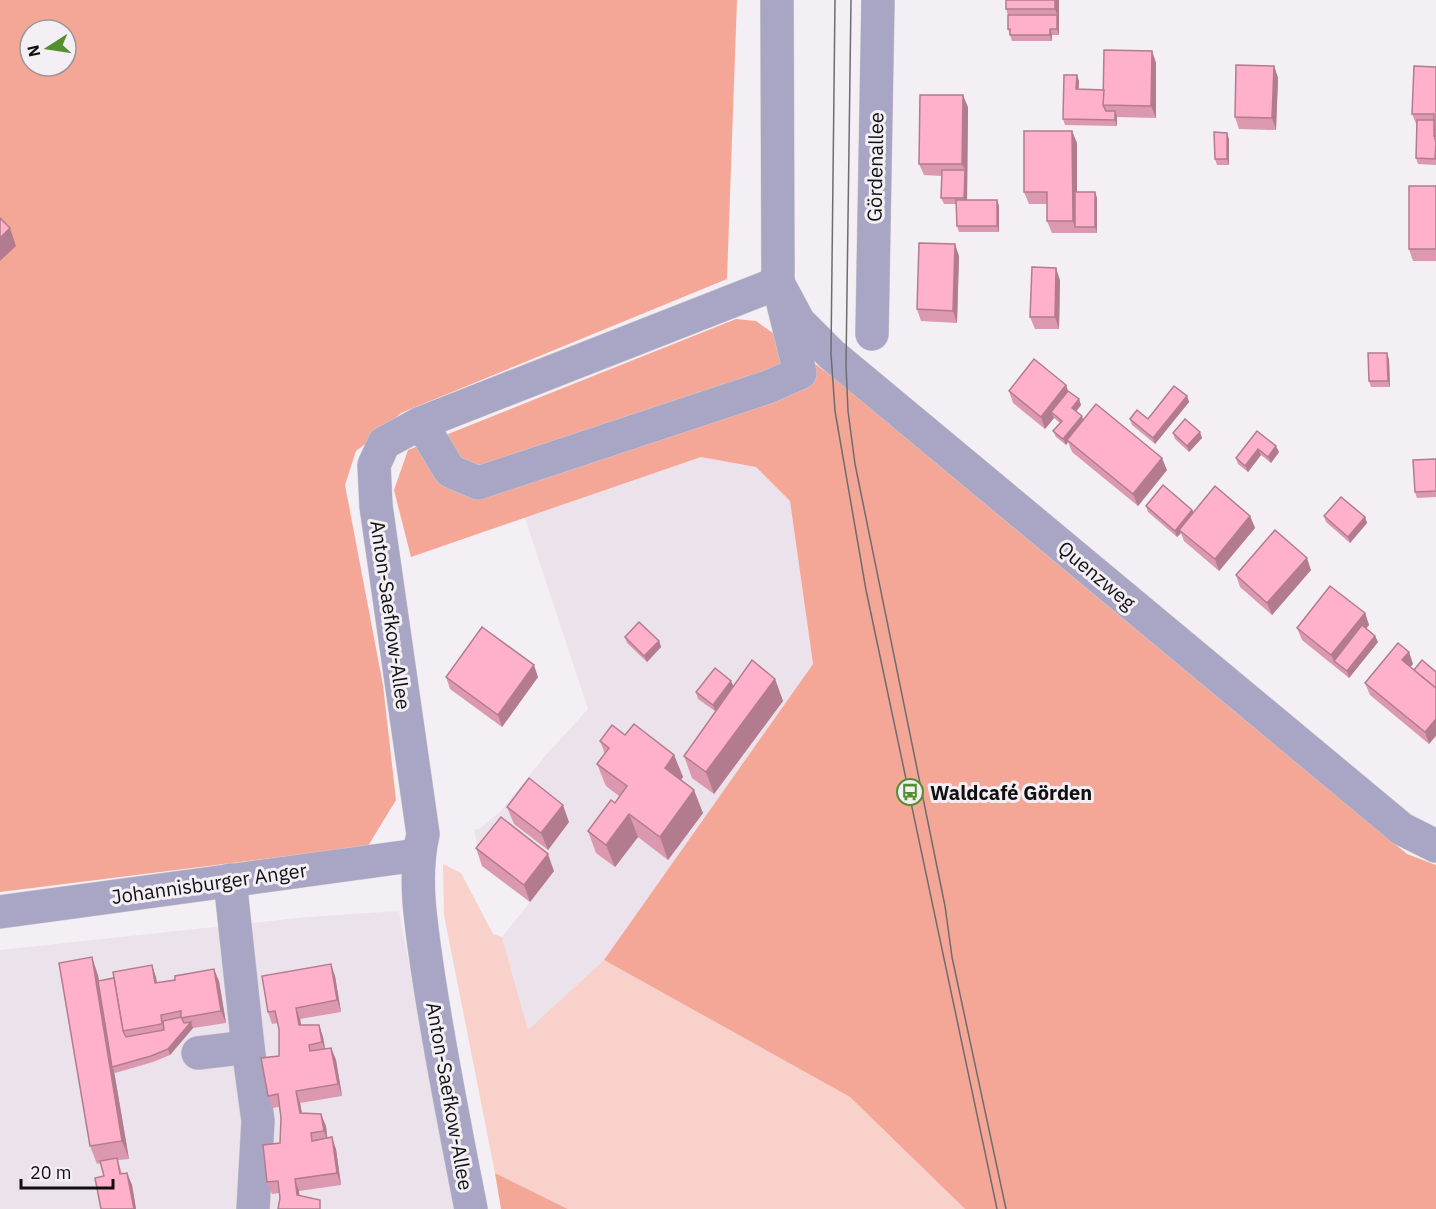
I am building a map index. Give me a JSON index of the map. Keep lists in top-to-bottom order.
{
  "streets": {
    "street": [
      "Gördenallee",
      "Quenzweg",
      "Anton-Saefkow-Allee",
      "Johannisburger Anger"
    ]
  },
  "crossings": [
    ["Quenzweg", "Anton-Saefkow-Allee"],
    ["Anton-Saefkow-Allee", "Johannisburger Anger"]
  ],
  "places": {
    "bus stop": ["Waldcafé Görden"]
  },
  "scale_bar": "20 m",
  "north": "left"
}
